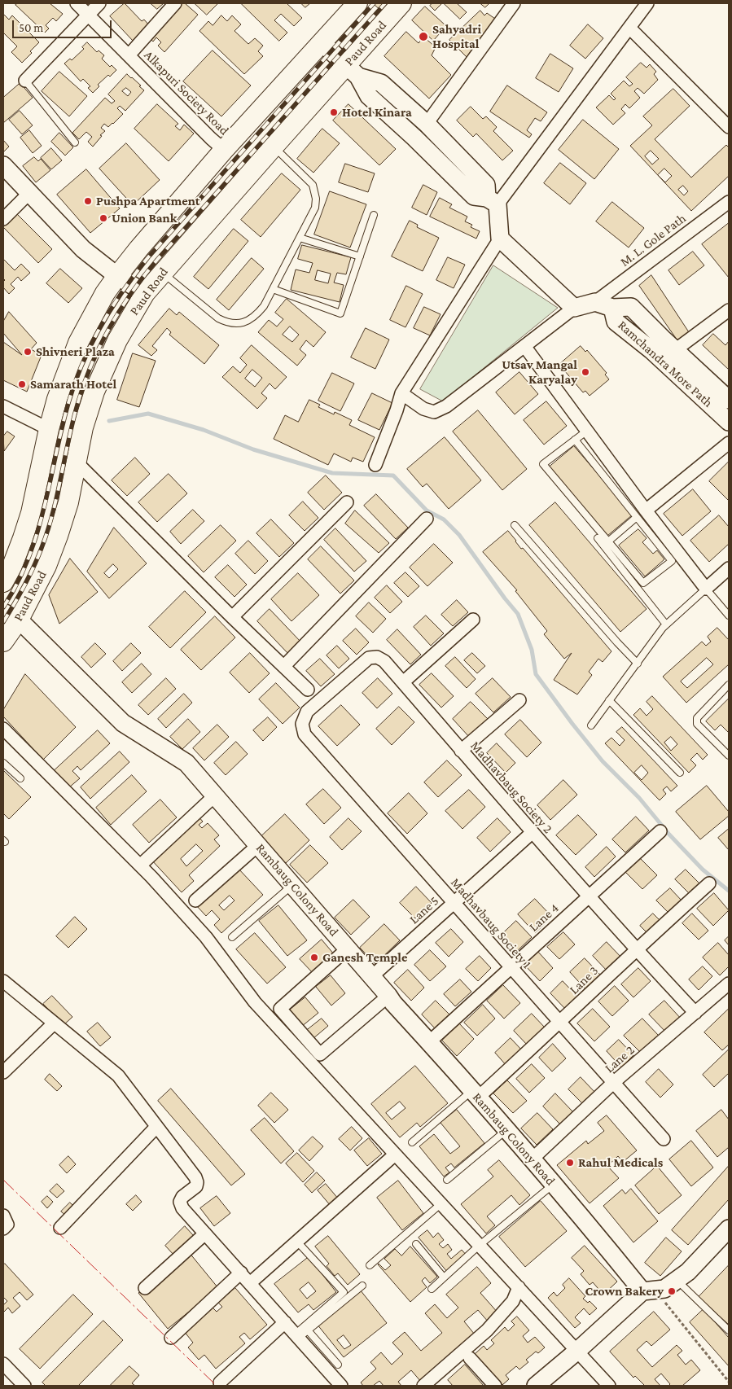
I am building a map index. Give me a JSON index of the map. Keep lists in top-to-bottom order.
{
  "streets": {
    "main road": ["Paud Road"],
    "street": [
      "Alkapuri Society Road",
      "M. L. Gole Path",
      "Ramchandra More Path",
      "Madhavbaug Society 2",
      "Rambaug Colony Road",
      "Lane 5",
      "Lane 4",
      "Madhavbaug Society 1",
      "Lane 3",
      "Lane 2"
    ]
  },
  "crossings": [
    ["Paud Road", "Rambaug Colony Road"],
    ["Madhavbaug Society 2", "Lane 5"],
    ["Madhavbaug Society 2", "Lane 4"],
    ["Madhavbaug Society 2", "Madhavbaug Society 1"],
    ["Madhavbaug Society 2", "Lane 3"],
    ["Madhavbaug Society 2", "Lane 2"],
    ["Rambaug Colony Road", "Lane 5"],
    ["Rambaug Colony Road", "Lane 4"],
    ["Rambaug Colony Road", "Lane 3"],
    ["Rambaug Colony Road", "Lane 2"],
    ["Lane 5", "Madhavbaug Society 1"],
    ["Lane 4", "Madhavbaug Society 1"],
    ["Madhavbaug Society 1", "Lane 3"],
    ["Madhavbaug Society 1", "Lane 2"]
  ],
  "places": [
    "Sahyadri Hospital",
    "Hotel Kinara",
    "Pushpa Apartment",
    "Union Bank",
    "Shivneri Plaza",
    "Utsav Mangal Karyalay",
    "Samarath Hotel",
    "Ganesh Temple",
    "Rahul Medicals",
    "Crown Bakery"
  ],
  "scale_bar": "50 m"
}
